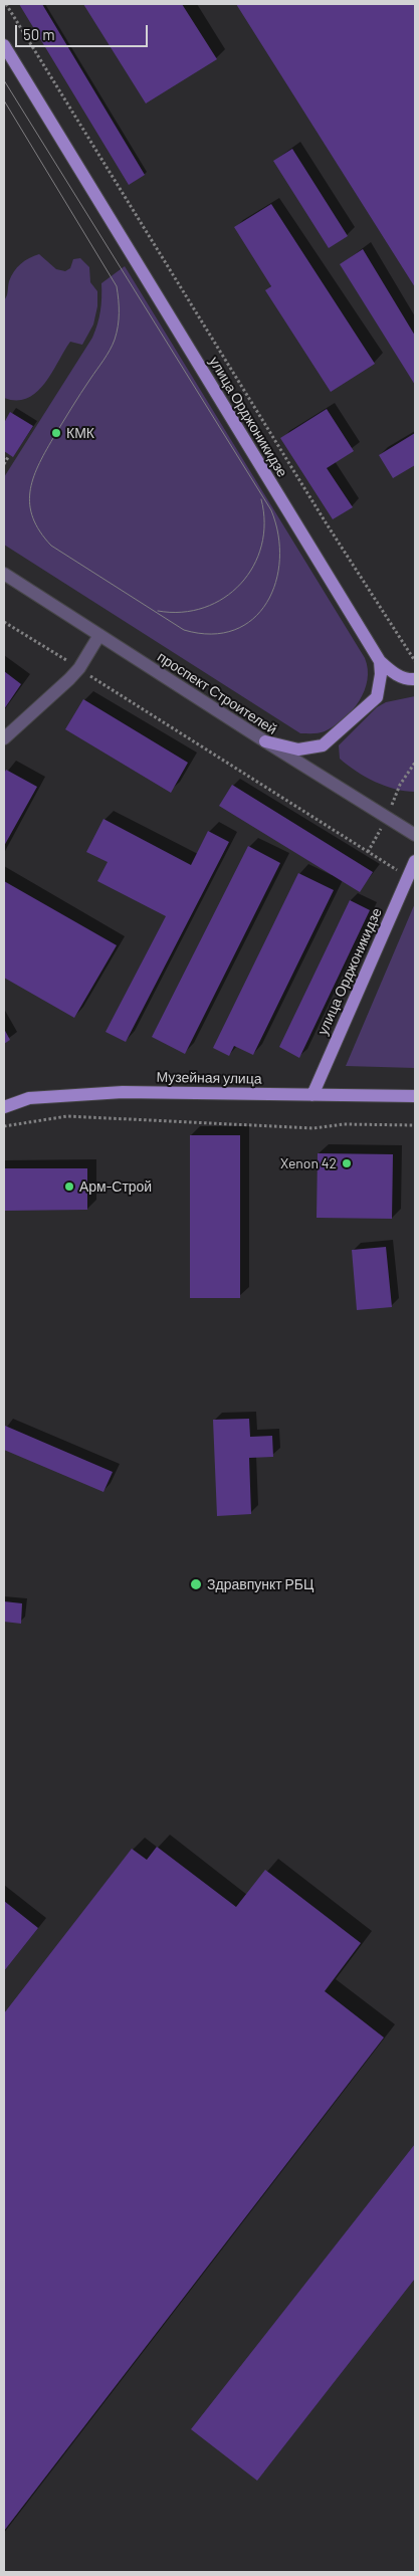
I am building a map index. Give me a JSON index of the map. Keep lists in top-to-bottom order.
{
  "streets": {
    "main road": ["улица Орджоникидзе", "Музейная улица"],
    "street": ["проспект Строителей"]
  },
  "crossings": [
    ["улица Орджоникидзе", "Музейная улица"]
  ],
  "places": [
    "КМК",
    "Xenon 42",
    "Арм-Строй",
    "Здравпункт РБЦ"
  ],
  "scale_bar": "50 m"
}
